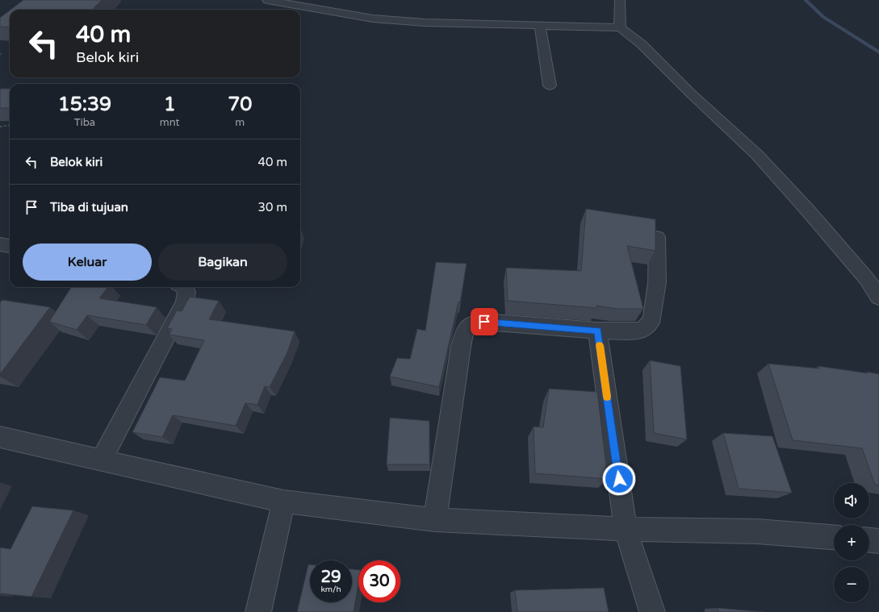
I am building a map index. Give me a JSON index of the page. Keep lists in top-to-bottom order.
{
  "page": {
    "turn": ["40 m", "Belok kiri"],
    "eta": [
      "15:39",
      "Tiba",
      "1",
      "mnt",
      "70",
      "m"
    ],
    "list": [
      {
        "name": "Belok kiri",
        "value": "40 m"
      },
      {
        "name": "Tiba di tujuan",
        "value": "30 m"
      }
    ],
    "buttons": ["Keluar", "Bagikan"],
    "map_buttons": ["+", "−"],
    "speed": "29 km/h",
    "limit": "30"
  }
}
